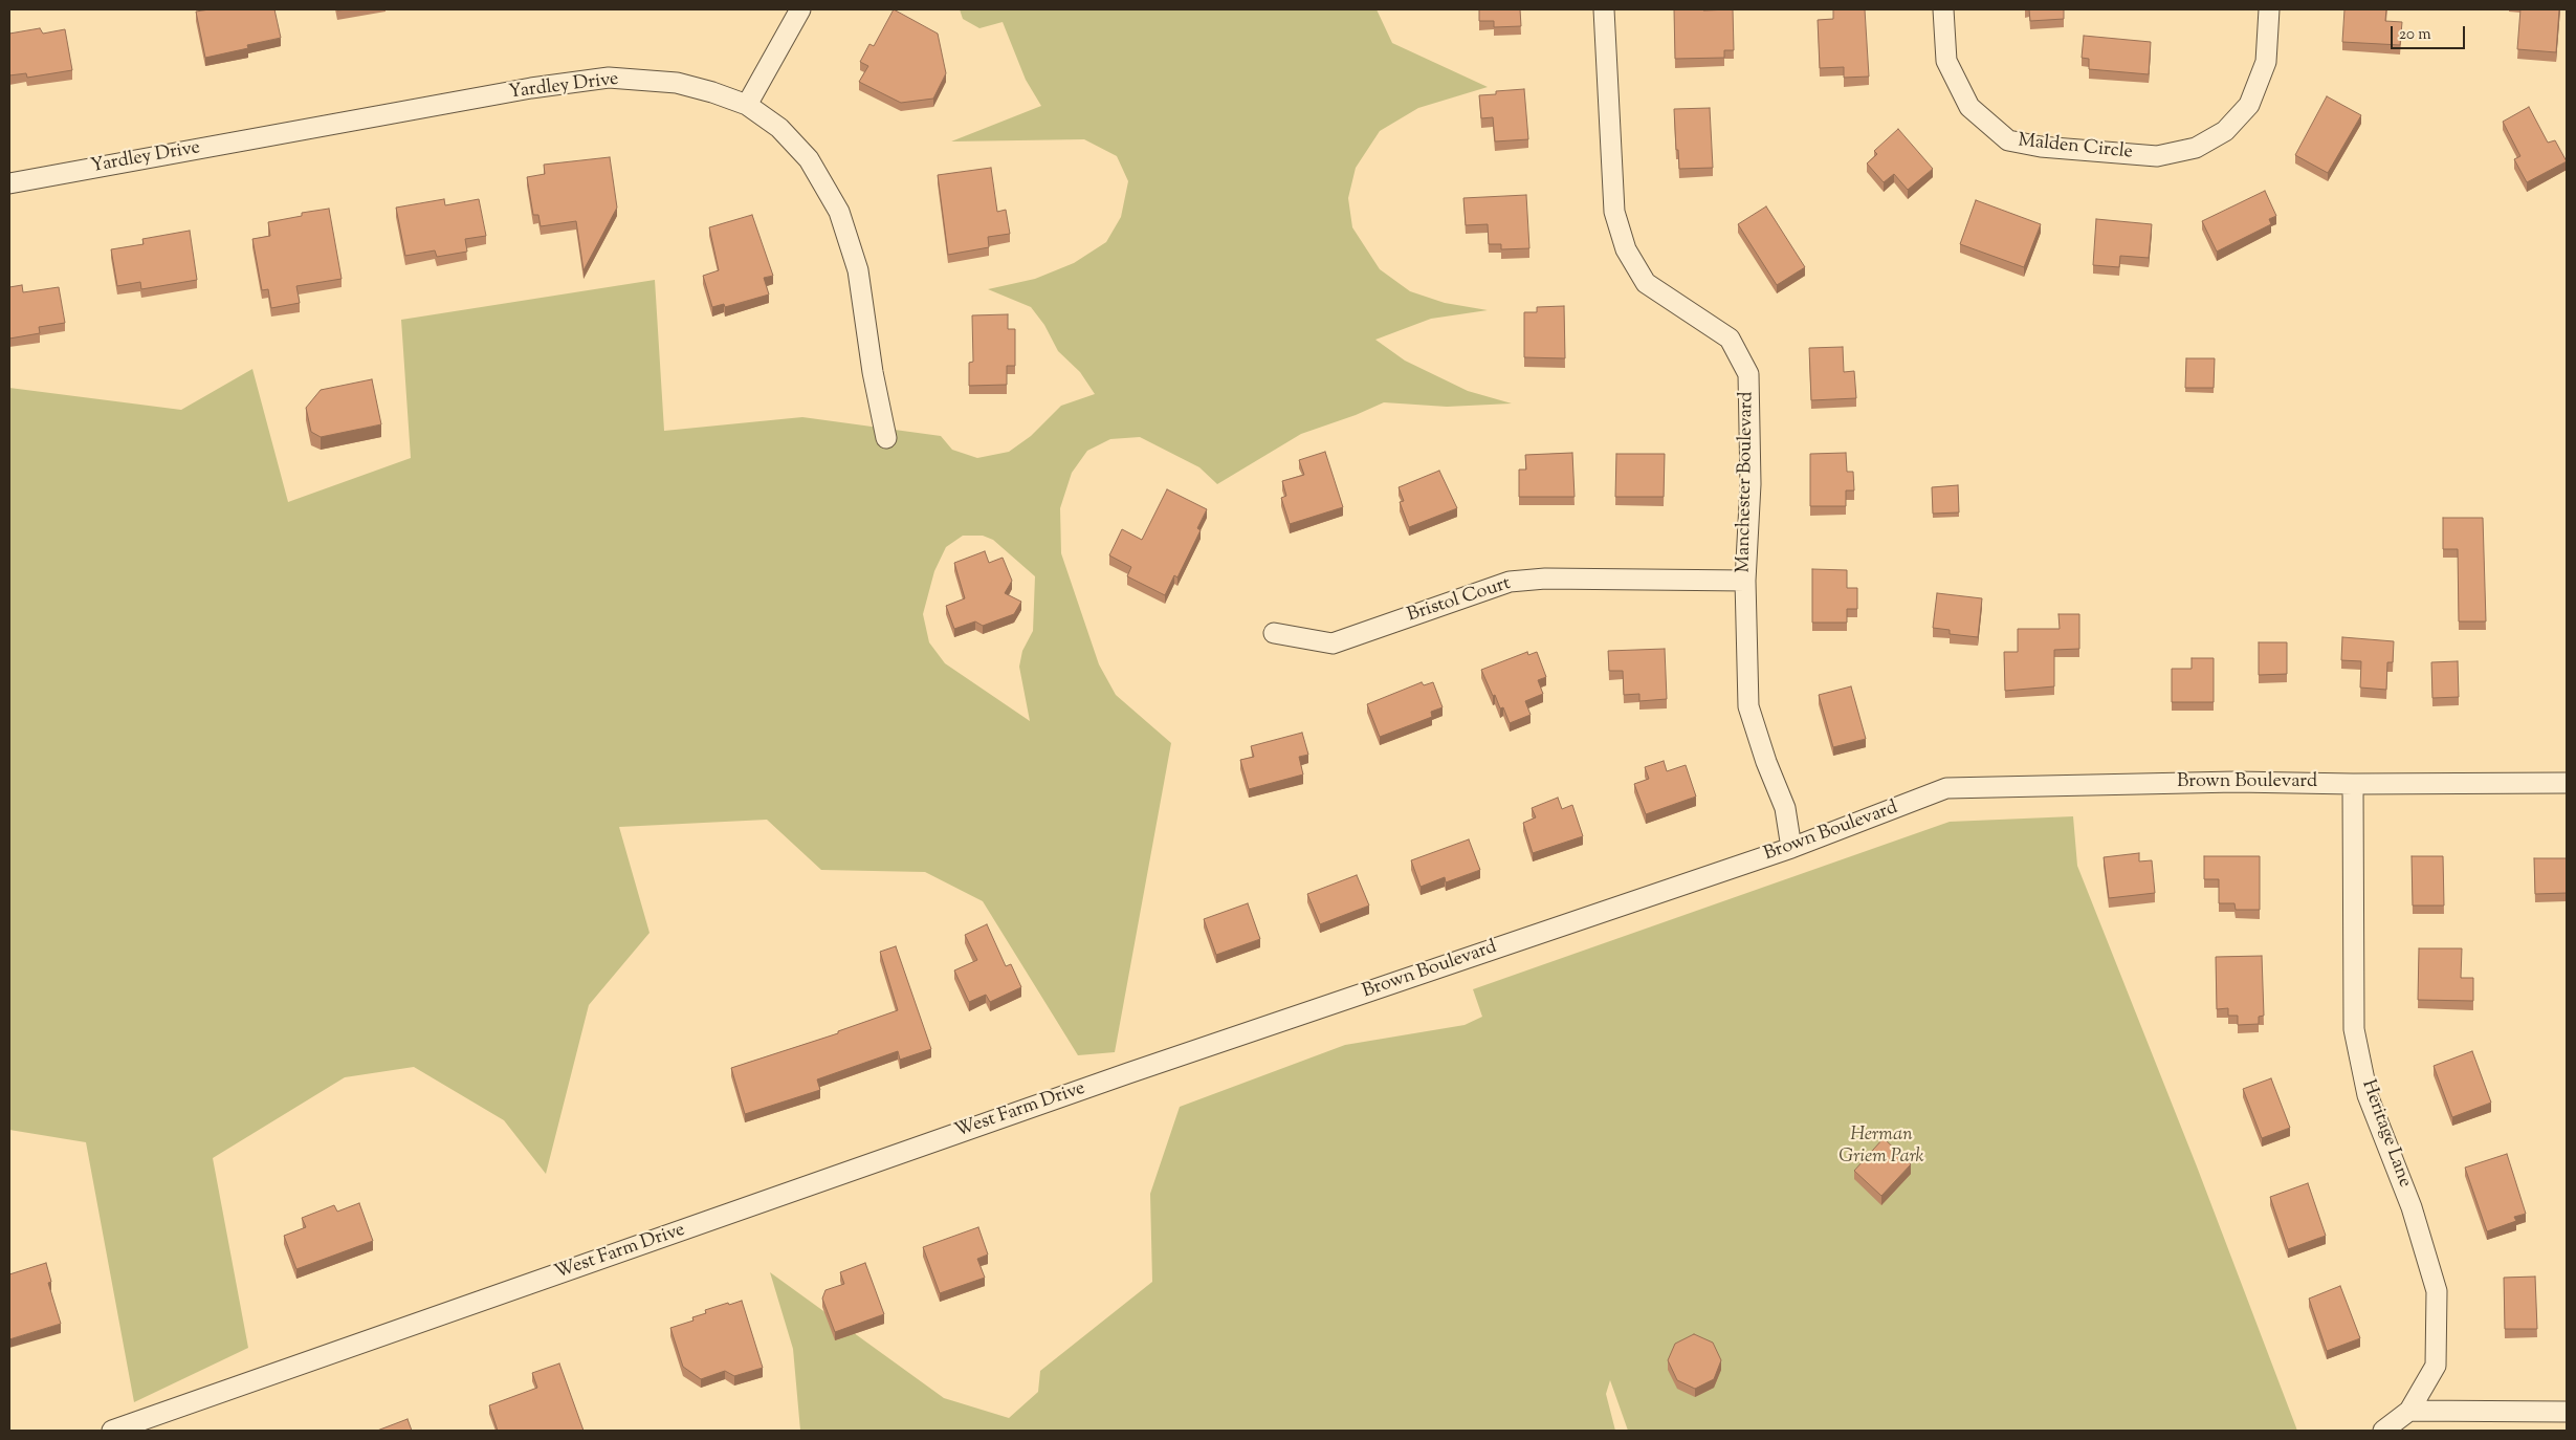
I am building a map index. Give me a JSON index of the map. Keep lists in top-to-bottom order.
{
  "streets": {
    "street": [
      "Yardley Drive",
      "Malden Circle",
      "Manchester Boulevard",
      "Bristol Court",
      "Brown Boulevard",
      "West Farm Drive",
      "Heritage Lane"
    ]
  },
  "crossings": [
    ["Manchester Boulevard", "Bristol Court"],
    ["Manchester Boulevard", "Brown Boulevard"],
    ["Brown Boulevard", "West Farm Drive"],
    ["Brown Boulevard", "Heritage Lane"]
  ],
  "parks": ["Herman Griem Park"],
  "scale_bar": "20 m"
}
